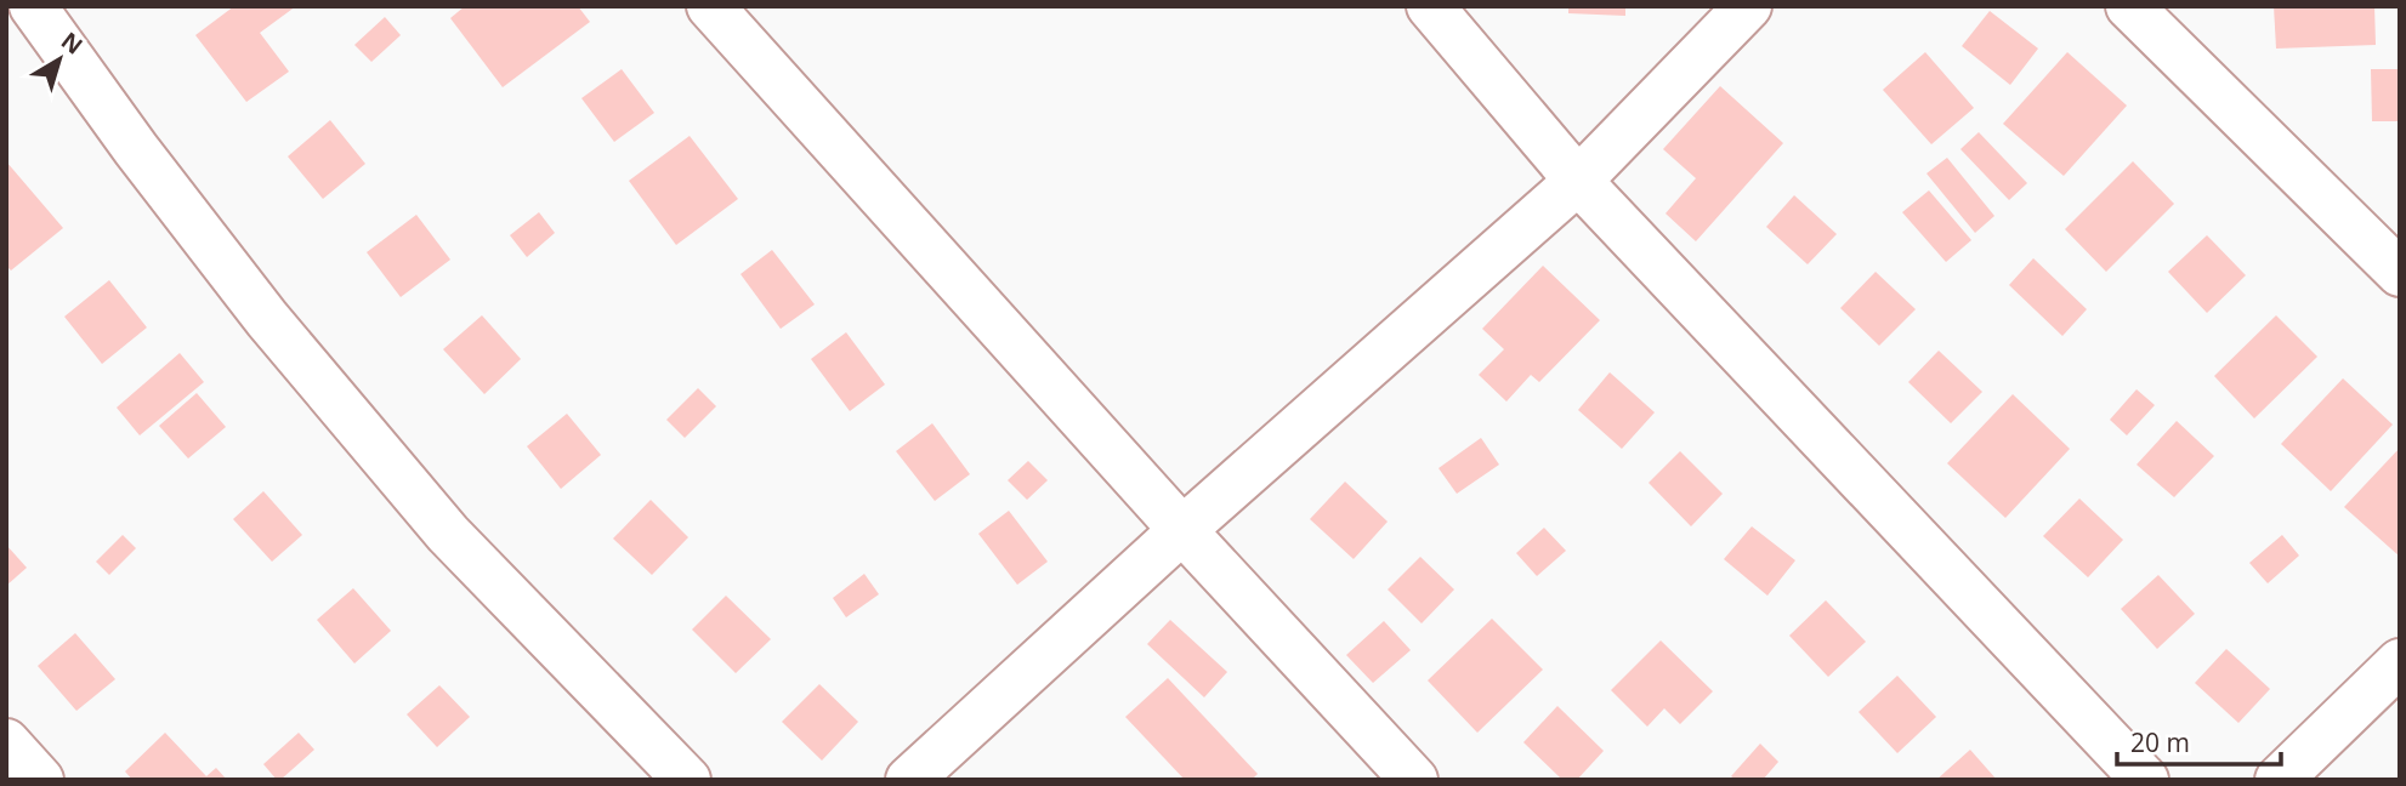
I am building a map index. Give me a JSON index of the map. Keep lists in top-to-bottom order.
{
  "scale_bar": "20 m",
  "north": "top right"
}
